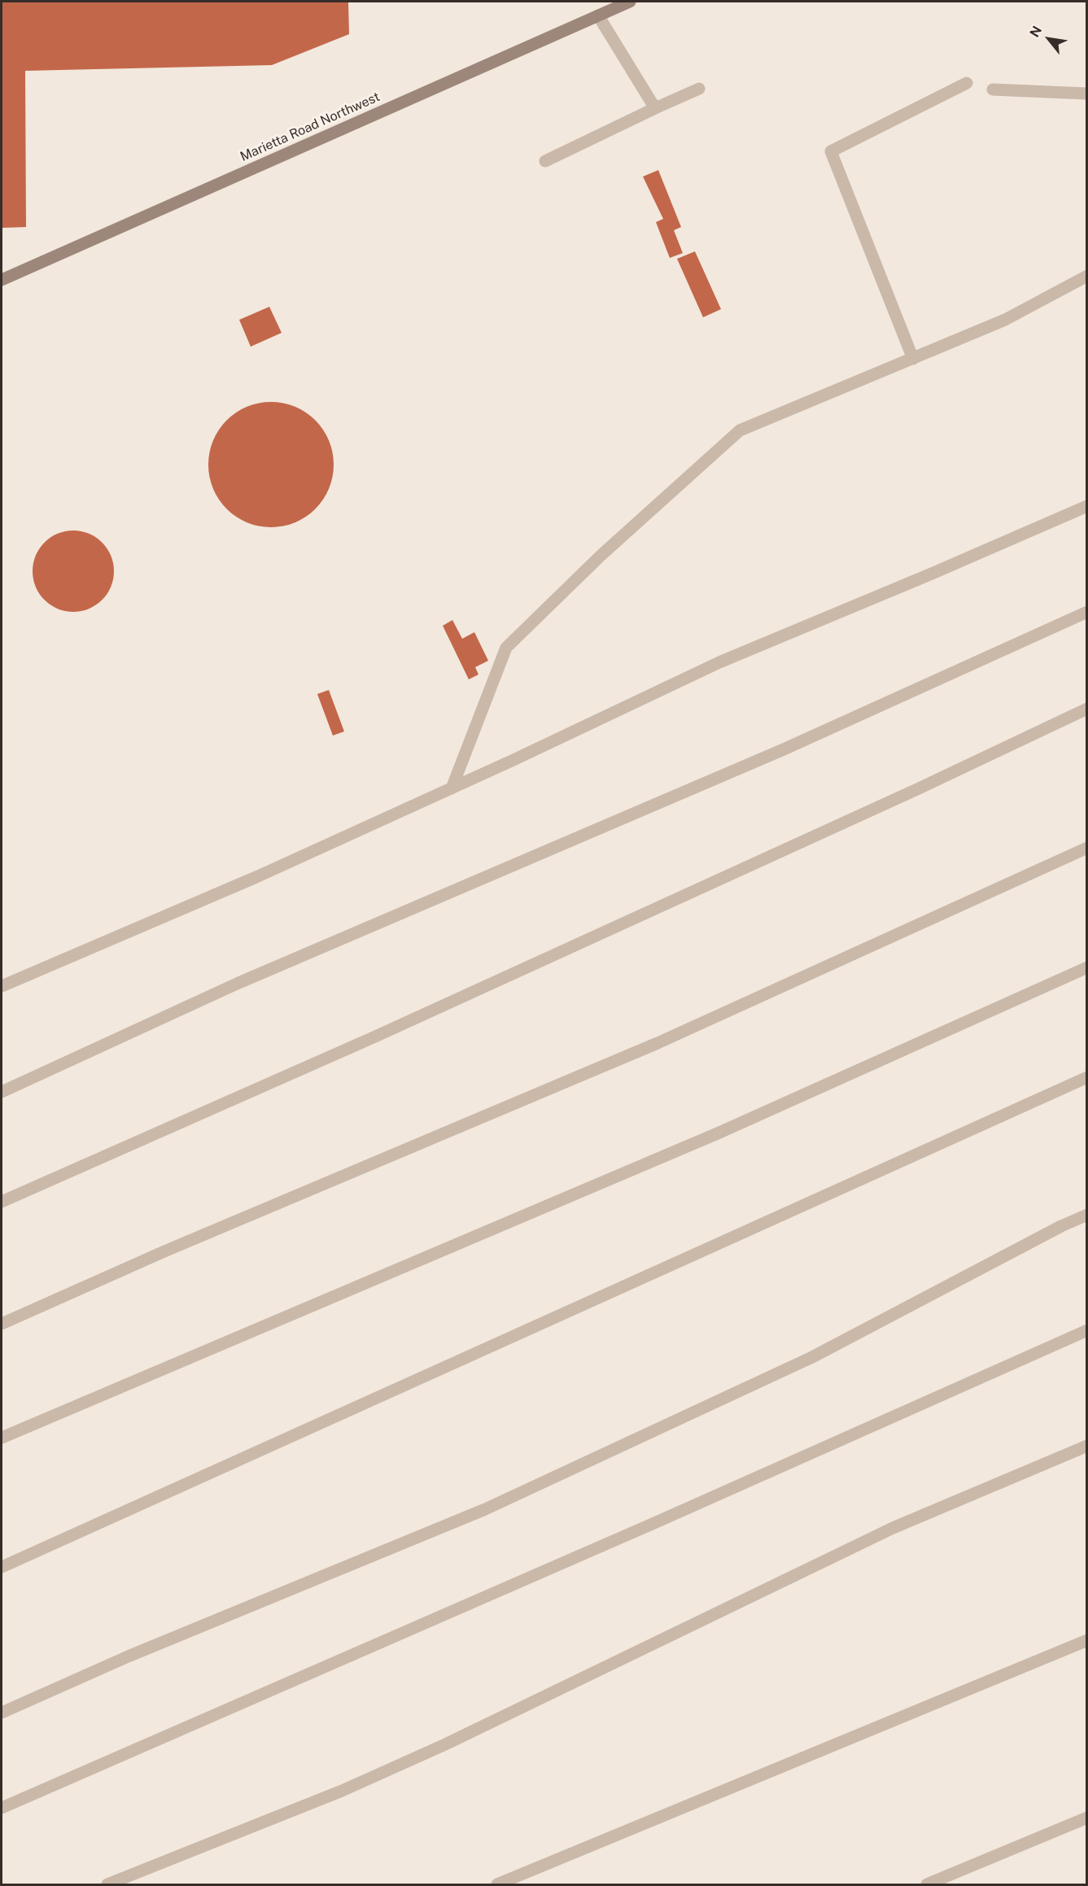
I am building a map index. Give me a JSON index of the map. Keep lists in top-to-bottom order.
{
  "streets": {
    "street": ["Marietta Road Northwest"]
  },
  "north": "top left"
}
